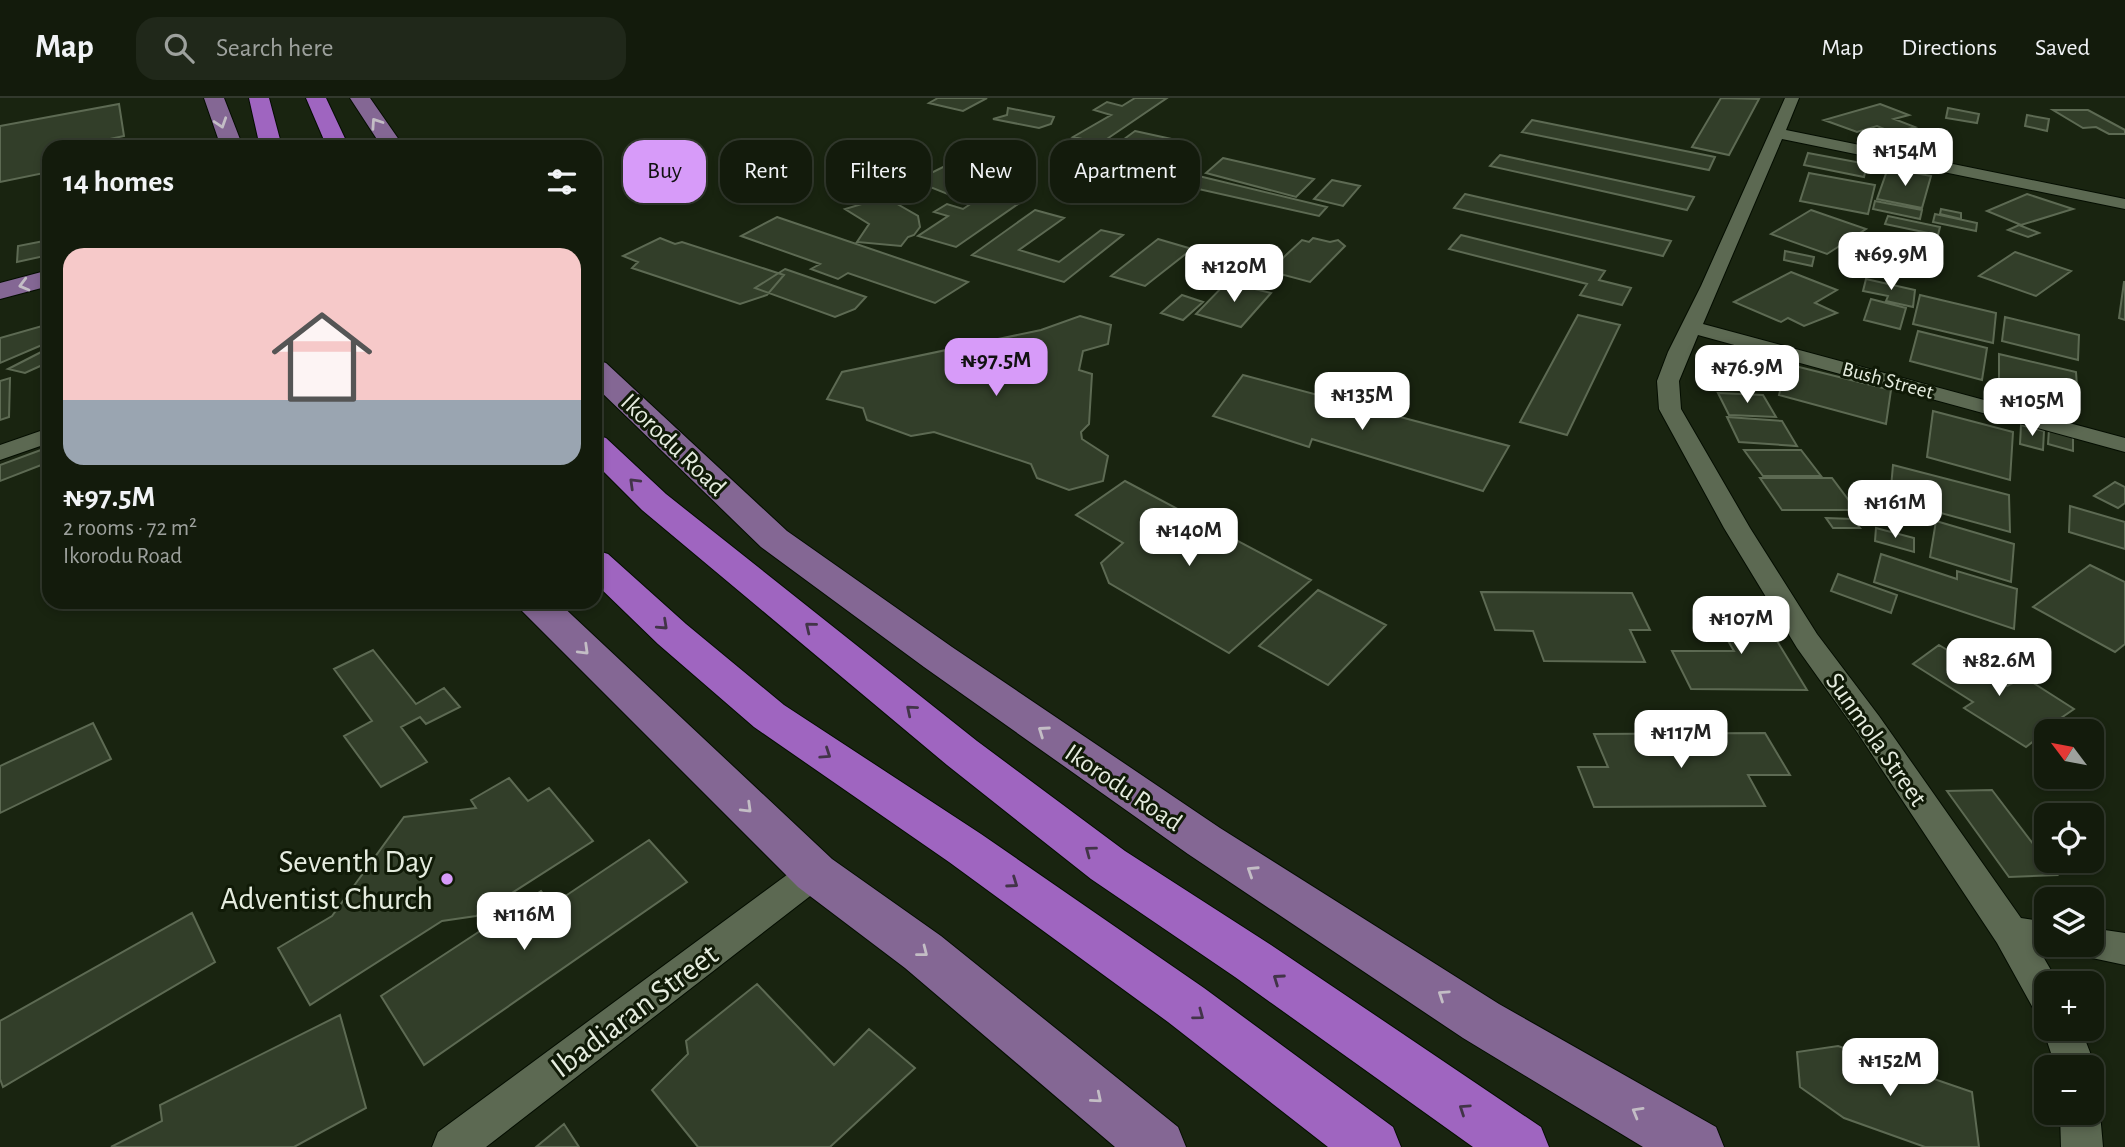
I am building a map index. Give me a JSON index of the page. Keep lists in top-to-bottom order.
{
  "streets": {
    "highway": ["Ikorodu Road"],
    "street": ["Bush Street", "Sunmola Street", "Ibadiaran Street"]
  },
  "crossings": [
    ["Bush Street", "Sunmola Street"]
  ],
  "places": ["Seventh Day Adventist Church"],
  "north": "top left",
  "page": {
    "header": "Map",
    "search": "Search here",
    "nav": ["Map", "Directions", "Saved"],
    "price": [
      "₦154M",
      "₦69.9M",
      "₦120M",
      "₦97.5M",
      "₦76.9M",
      "₦135M",
      "₦105M",
      "₦161M",
      "₦140M",
      "₦107M",
      "₦82.6M",
      "₦117M",
      "₦116M",
      "₦152M"
    ],
    "chip": [
      "Buy",
      "Rent",
      "Filters",
      "New",
      "Apartment"
    ],
    "heading": "14 homes",
    "list": [
      {
        "name": "₦97.5M",
        "note": "2 rooms · 72 m² · Ikorodu Road"
      }
    ],
    "map_buttons": ["+", "−"]
  }
}
